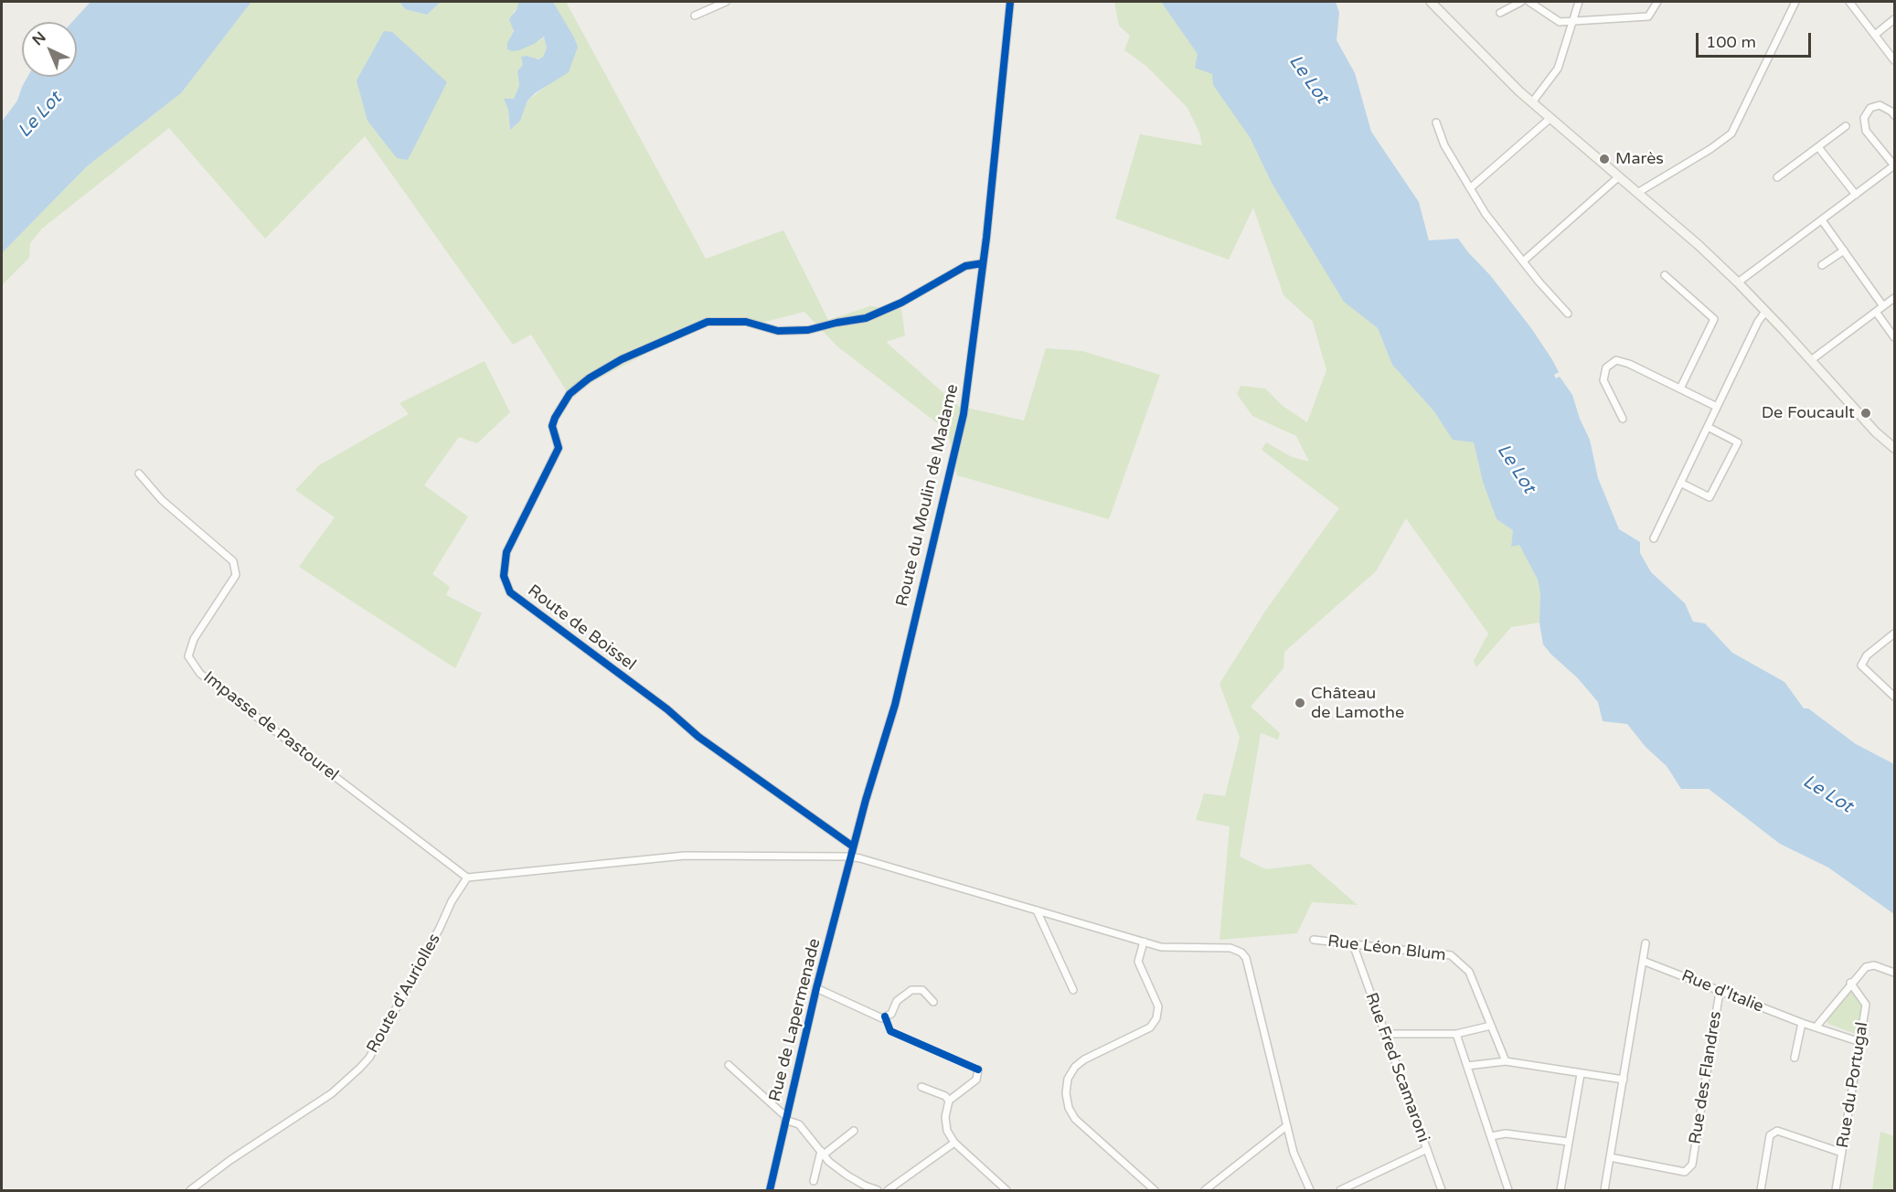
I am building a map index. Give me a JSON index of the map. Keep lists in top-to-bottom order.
{
  "streets": {
    "street": [
      "Route du Moulin de Madame",
      "Route de Boissel",
      "Impasse de Pastourel",
      "Rue Léon Blum",
      "Rue d'Italie",
      "Route d'Auriolles",
      "Rue de Lapermenade",
      "Rue Fred Scamaroni",
      "Rue des Flandres",
      "Rue du Portugal"
    ]
  },
  "crossings": [
    ["Route du Moulin de Madame", "Route de Boissel"],
    ["Route du Moulin de Madame", "Rue de Lapermenade"],
    ["Impasse de Pastourel", "Route d'Auriolles"],
    ["Rue Léon Blum", "Rue Fred Scamaroni"],
    ["Rue d'Italie", "Rue des Flandres"],
    ["Rue d'Italie", "Rue du Portugal"]
  ],
  "water": ["Le Lot"],
  "places": ["Marès", "De Foucault", "Château de Lamothe"],
  "scale_bar": "100 m",
  "north": "top left"
}
